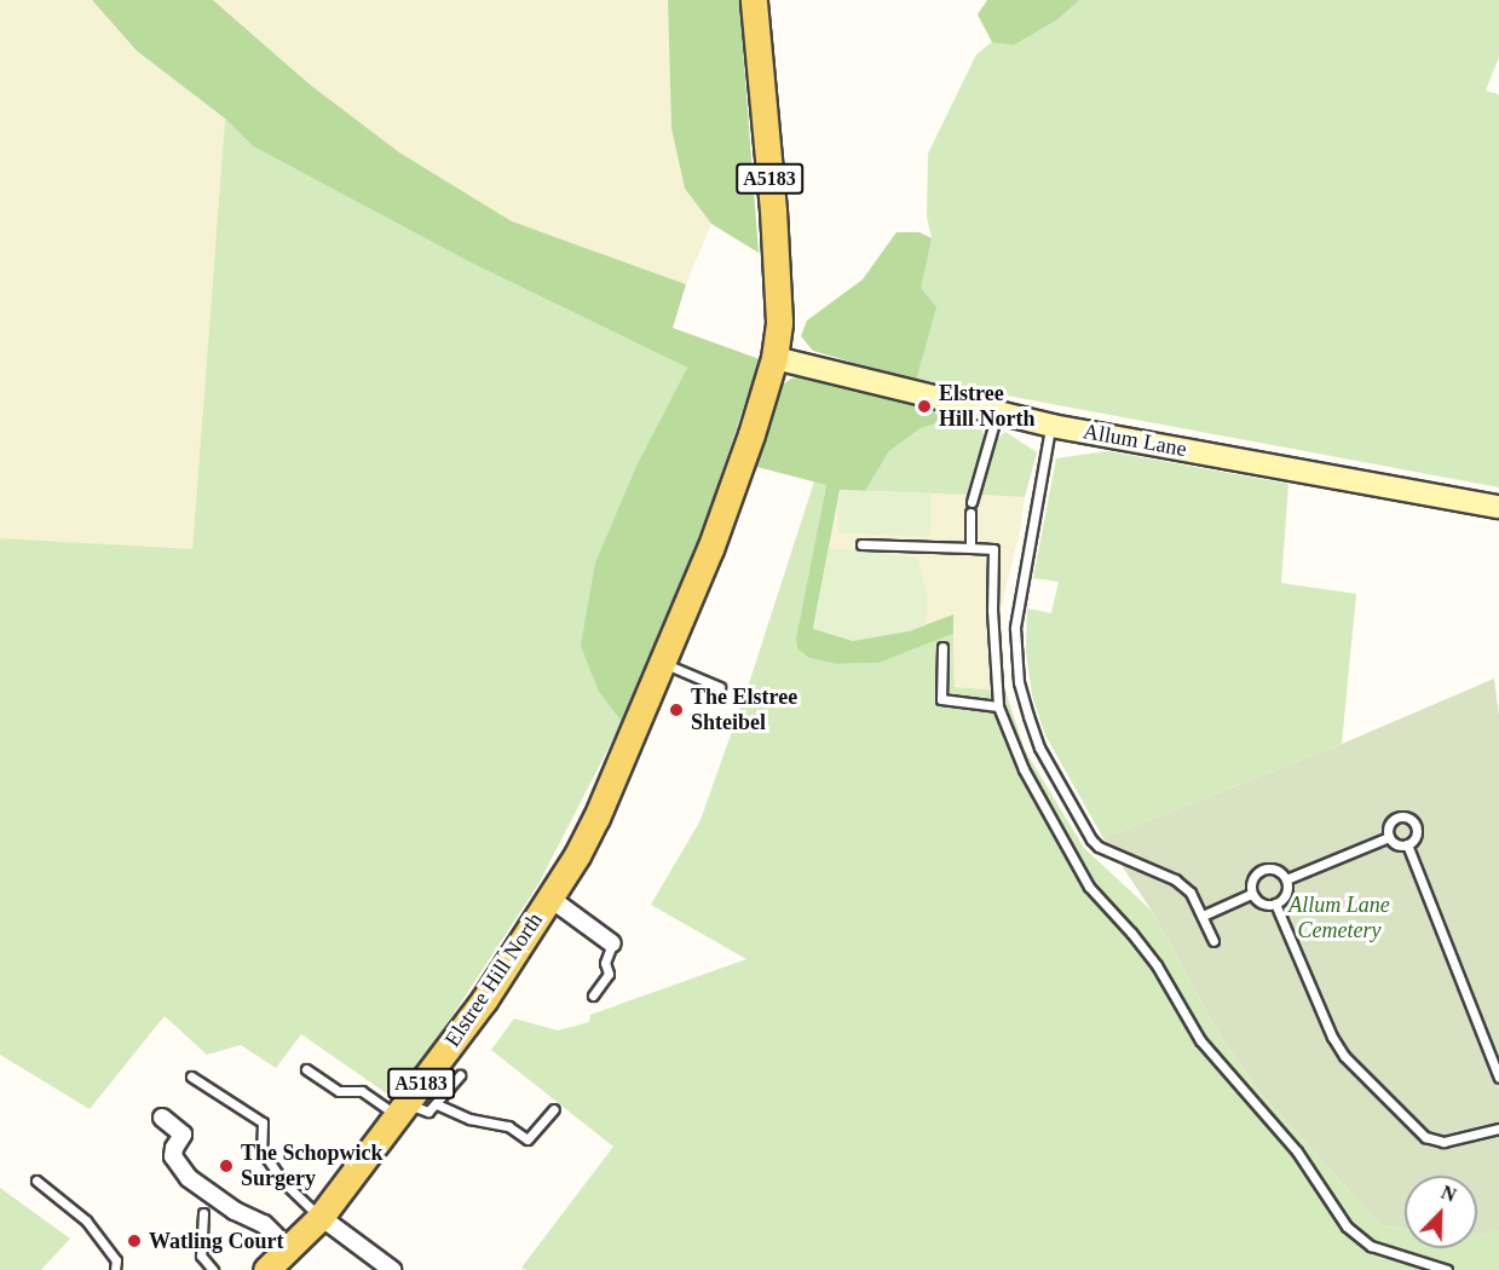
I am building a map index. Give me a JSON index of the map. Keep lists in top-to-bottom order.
{
  "streets": {
    "main road": ["A5183", "Allum Lane", "Elstree Hill North"]
  },
  "crossings": [
    ["A5183", "Allum Lane"],
    ["A5183", "Elstree Hill North"],
    ["Allum Lane", "Elstree Hill North"]
  ],
  "parks": ["Allum Lane Cemetery"],
  "places": [
    "Elstree Hill North",
    "The Elstree Shteibel",
    "The Schopwick Surgery",
    "Watling Court"
  ],
  "north": "top right"
}
